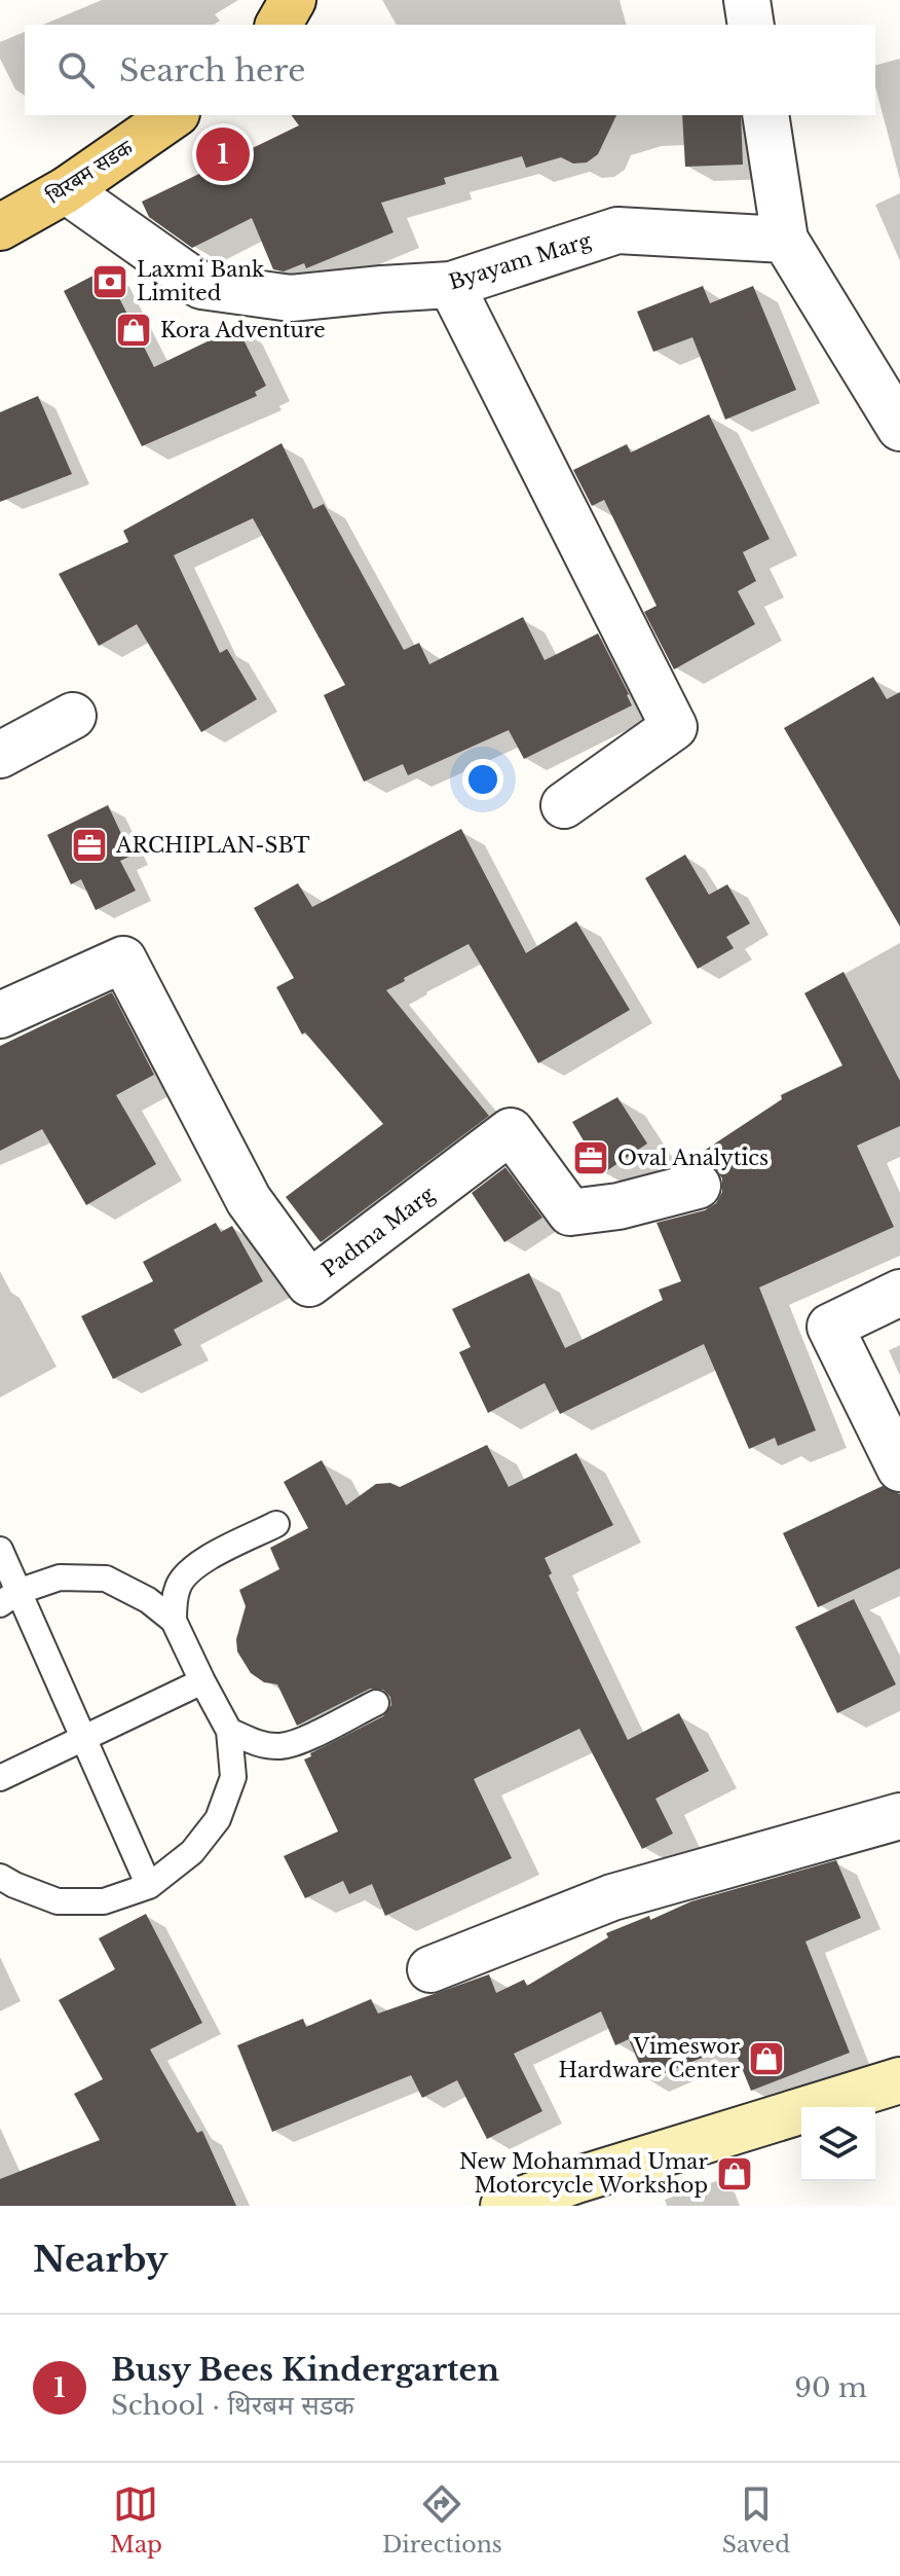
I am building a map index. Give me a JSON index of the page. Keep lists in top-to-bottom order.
{
  "streets": {
    "main road": ["थिरबम सडक"],
    "street": ["Byayam Marg", "Padma Marg"]
  },
  "crossings": [
    ["थिरबम सडक", "Byayam Marg"]
  ],
  "places": {
    "bank": ["Laxmi Bank Limited"],
    "shop": ["Kora Adventure", "Vimeswor Hardware Center", "New Mohammad Umar Motorcycle Workshop"],
    "office": ["ARCHIPLAN-SBT", "Oval Analytics"]
  },
  "page": {
    "search": "Search here",
    "pins": "1",
    "heading": "Nearby",
    "list": [
      {
        "mark": "1",
        "name": "Busy Bees Kindergarten",
        "note": "School · थिरबम सडक",
        "value": "90 m"
      }
    ],
    "nav": ["Map", "Directions", "Saved"]
  }
}
